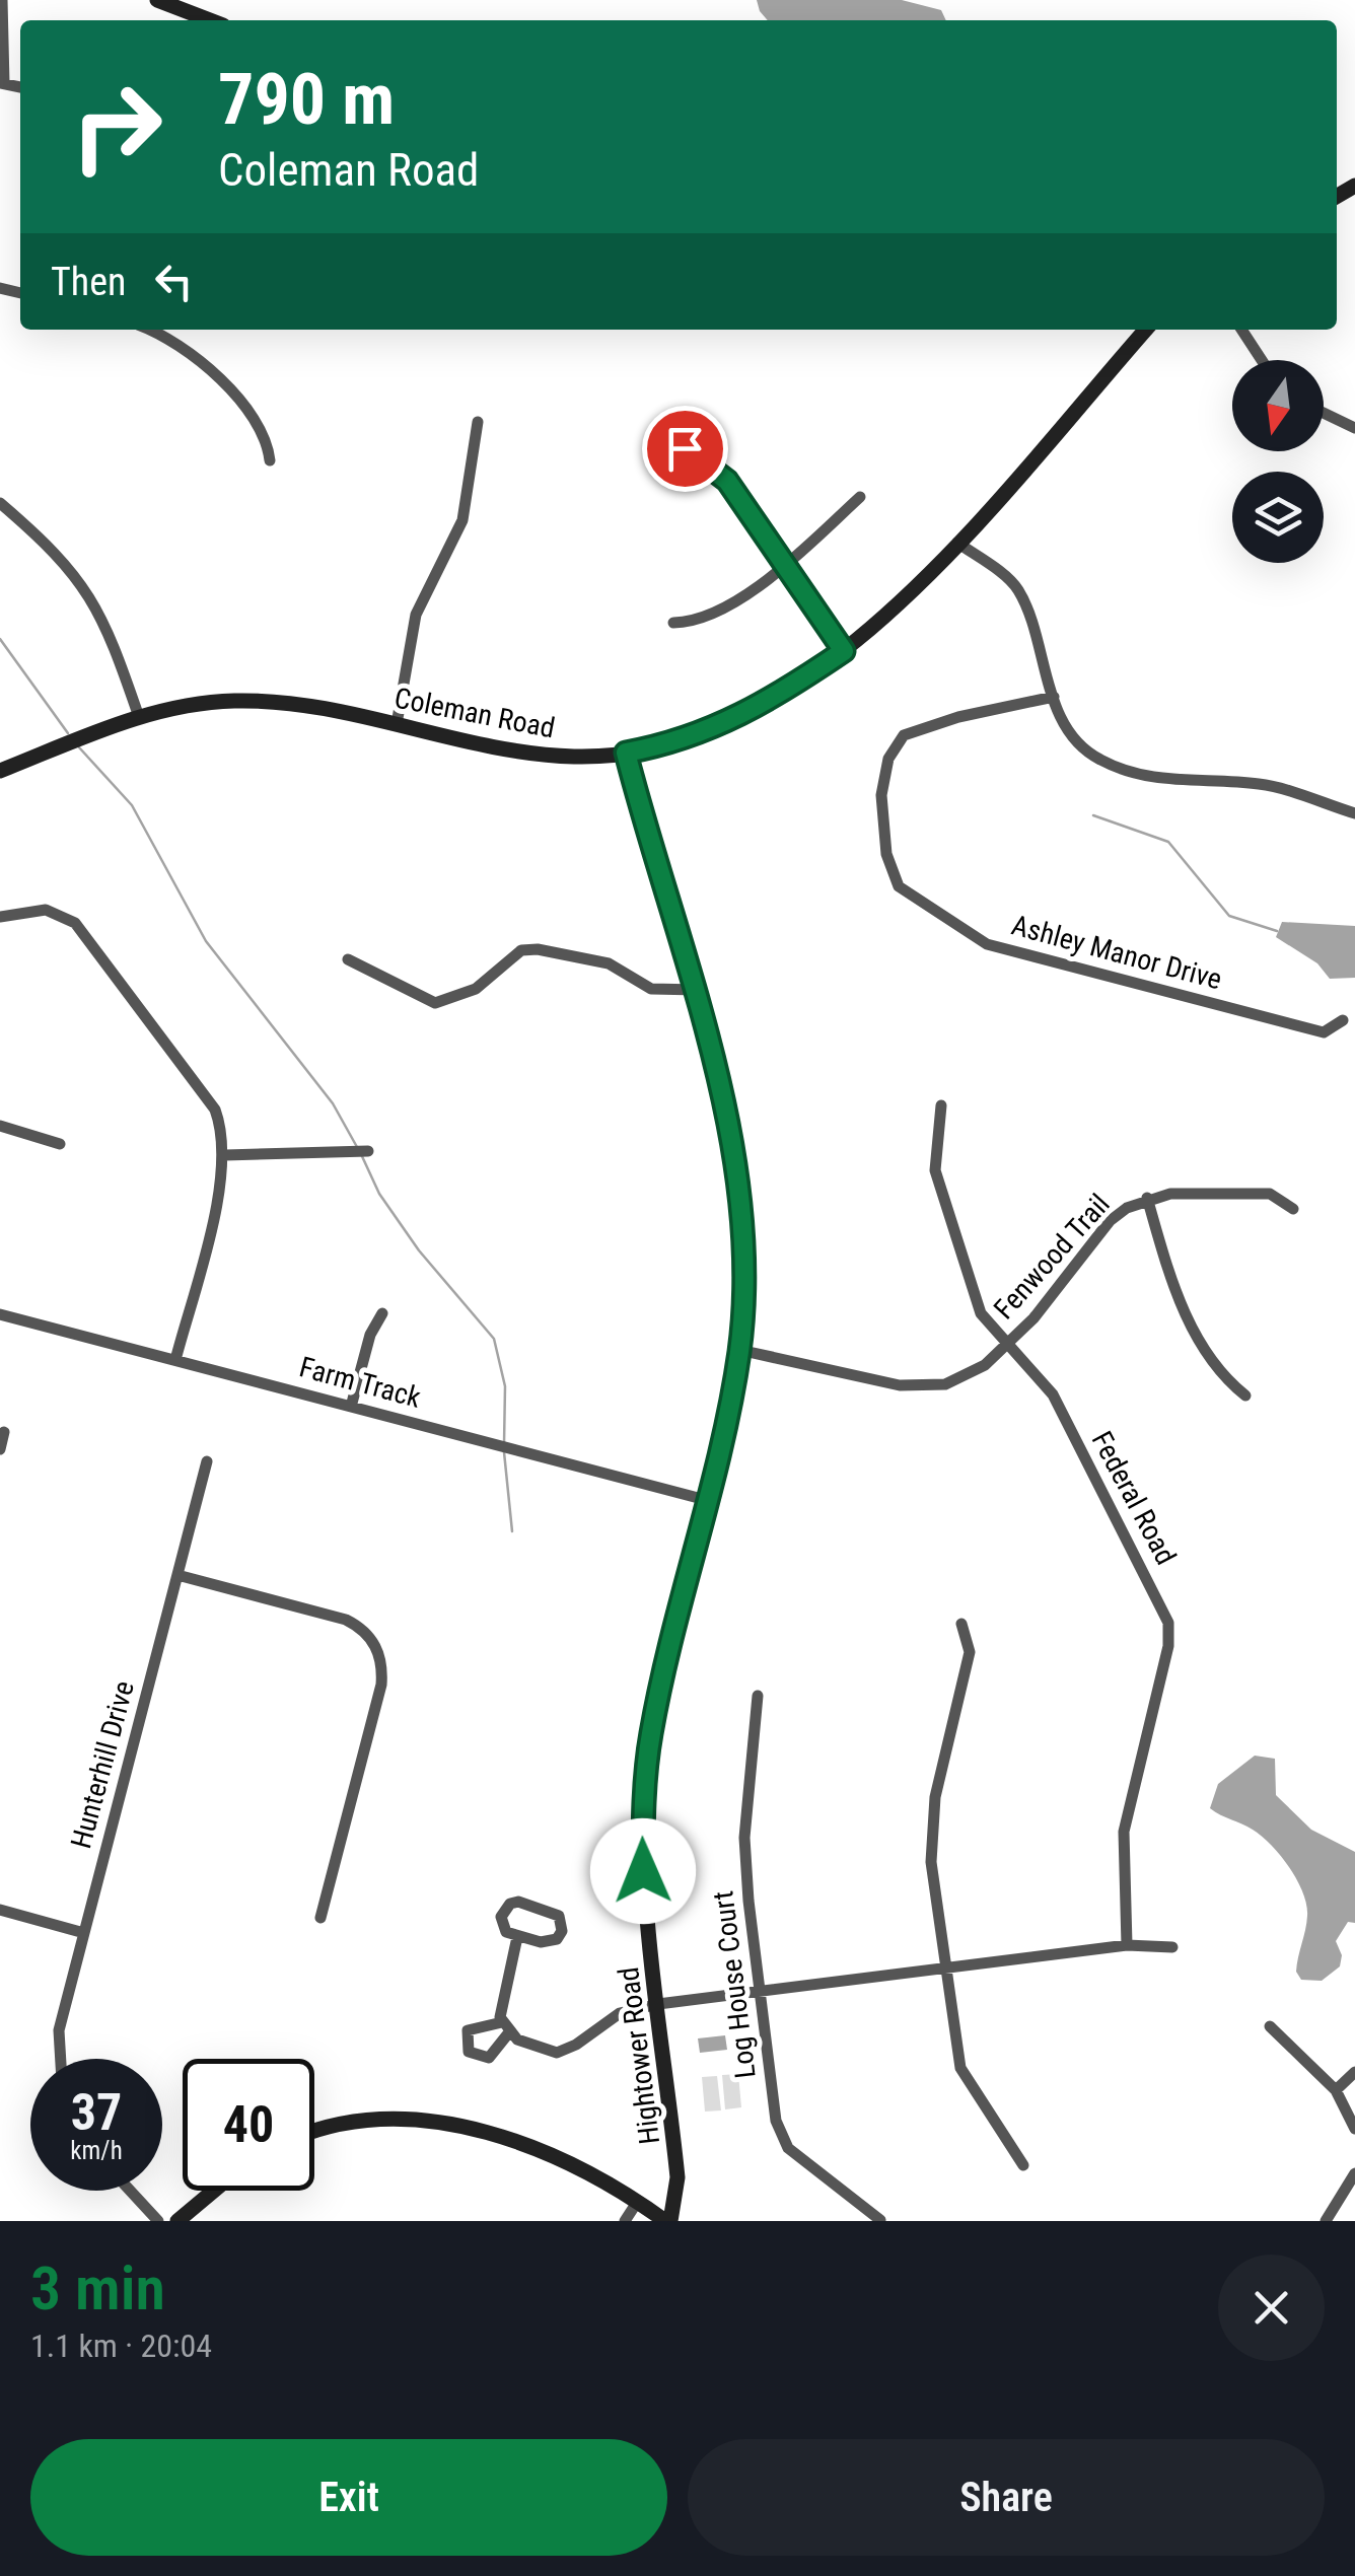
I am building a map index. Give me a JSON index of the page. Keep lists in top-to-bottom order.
{
  "streets": {
    "street": [
      "Coleman Road",
      "Ashley Manor Drive",
      "Fenwood Trail",
      "Farm Track",
      "Federal Road",
      "Hunterhill Drive",
      "Log House Court",
      "Hightower Road"
    ]
  },
  "crossings": [
    ["Coleman Road", "Hightower Road"],
    ["Fenwood Trail", "Federal Road"],
    ["Fenwood Trail", "Hightower Road"],
    ["Farm Track", "Hightower Road"]
  ],
  "north": "bottom",
  "page": {
    "turn": ["790 m", "Coleman Road"],
    "then": "Then",
    "speed": "37 km/h",
    "limit": "40",
    "heading": ["3 min", "1.1 km · 20:04"],
    "buttons": ["Exit", "Share"]
  }
}
